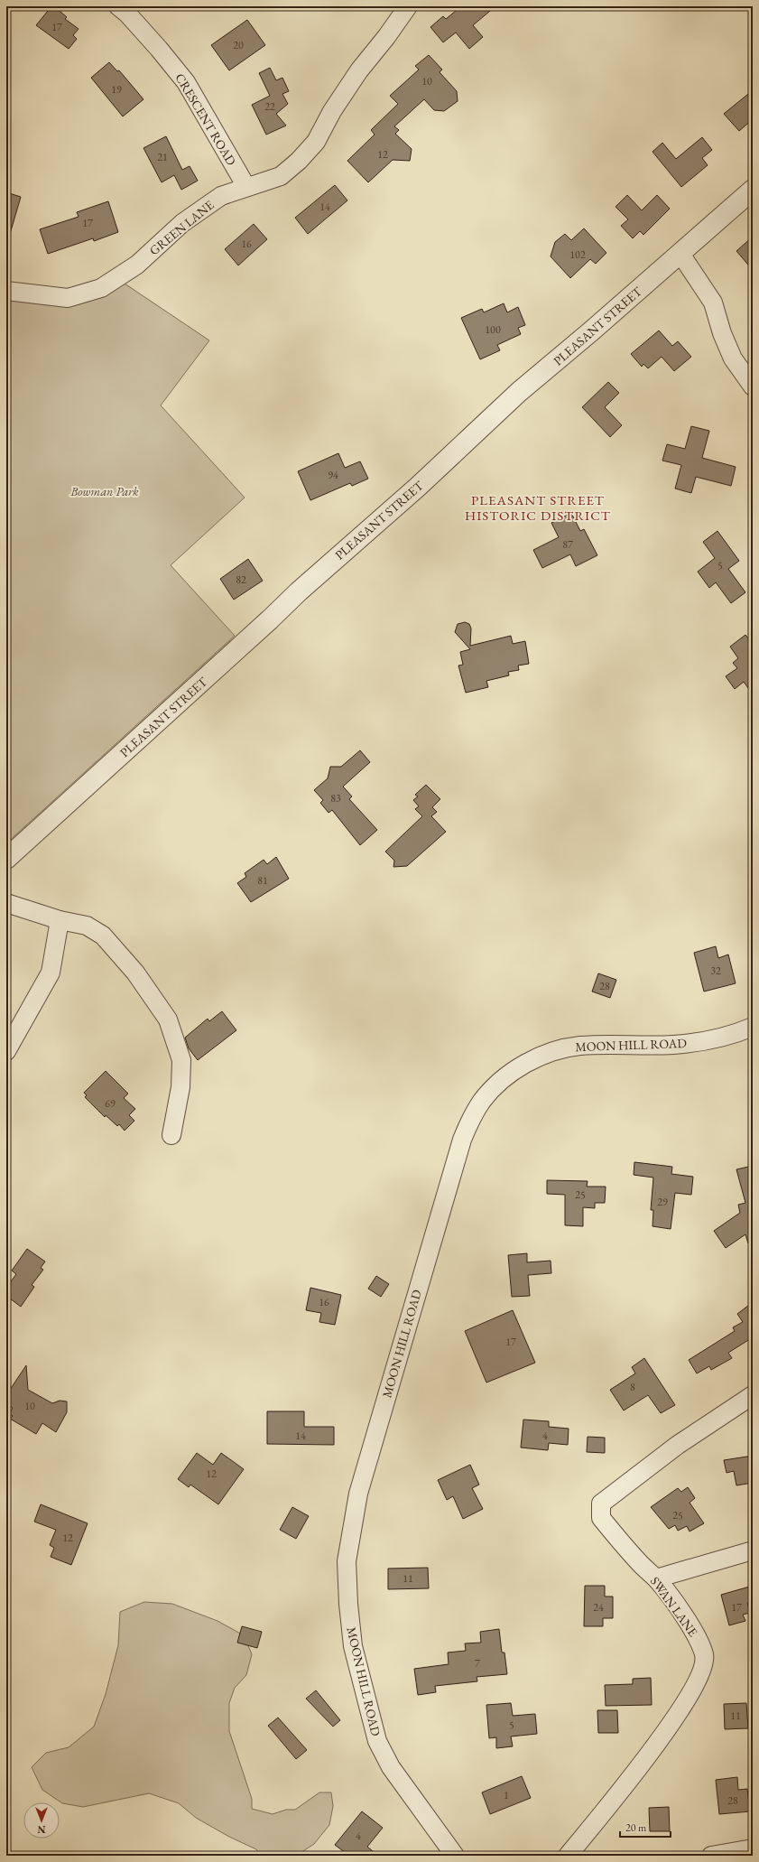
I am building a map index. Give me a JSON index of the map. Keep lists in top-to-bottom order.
{
  "streets": {
    "street": [
      "CRESCENT ROAD",
      "GREEN LANE",
      "PLEASANT STREET",
      "MOON HILL ROAD",
      "SWAN LANE"
    ]
  },
  "crossings": [
    ["CRESCENT ROAD", "GREEN LANE"]
  ],
  "districts": ["PLEASANT STREET HISTORIC DISTRICT"],
  "parks": ["Bowman Park"],
  "house_numbers": [
    "17",
    "20",
    "10",
    "19",
    "22",
    "12",
    "21",
    "14",
    "17",
    "16",
    "102",
    "100",
    "94",
    "87",
    "5",
    "82",
    "83",
    "81",
    "32",
    "28",
    "69",
    "25",
    "29",
    "16",
    "17",
    "8",
    "10",
    "14",
    "4",
    "12",
    "25",
    "12",
    "11",
    "24",
    "17",
    "7",
    "11",
    "5",
    "1",
    "28",
    "4"
  ],
  "scale_bar": "20 m",
  "north": "bottom"
}
